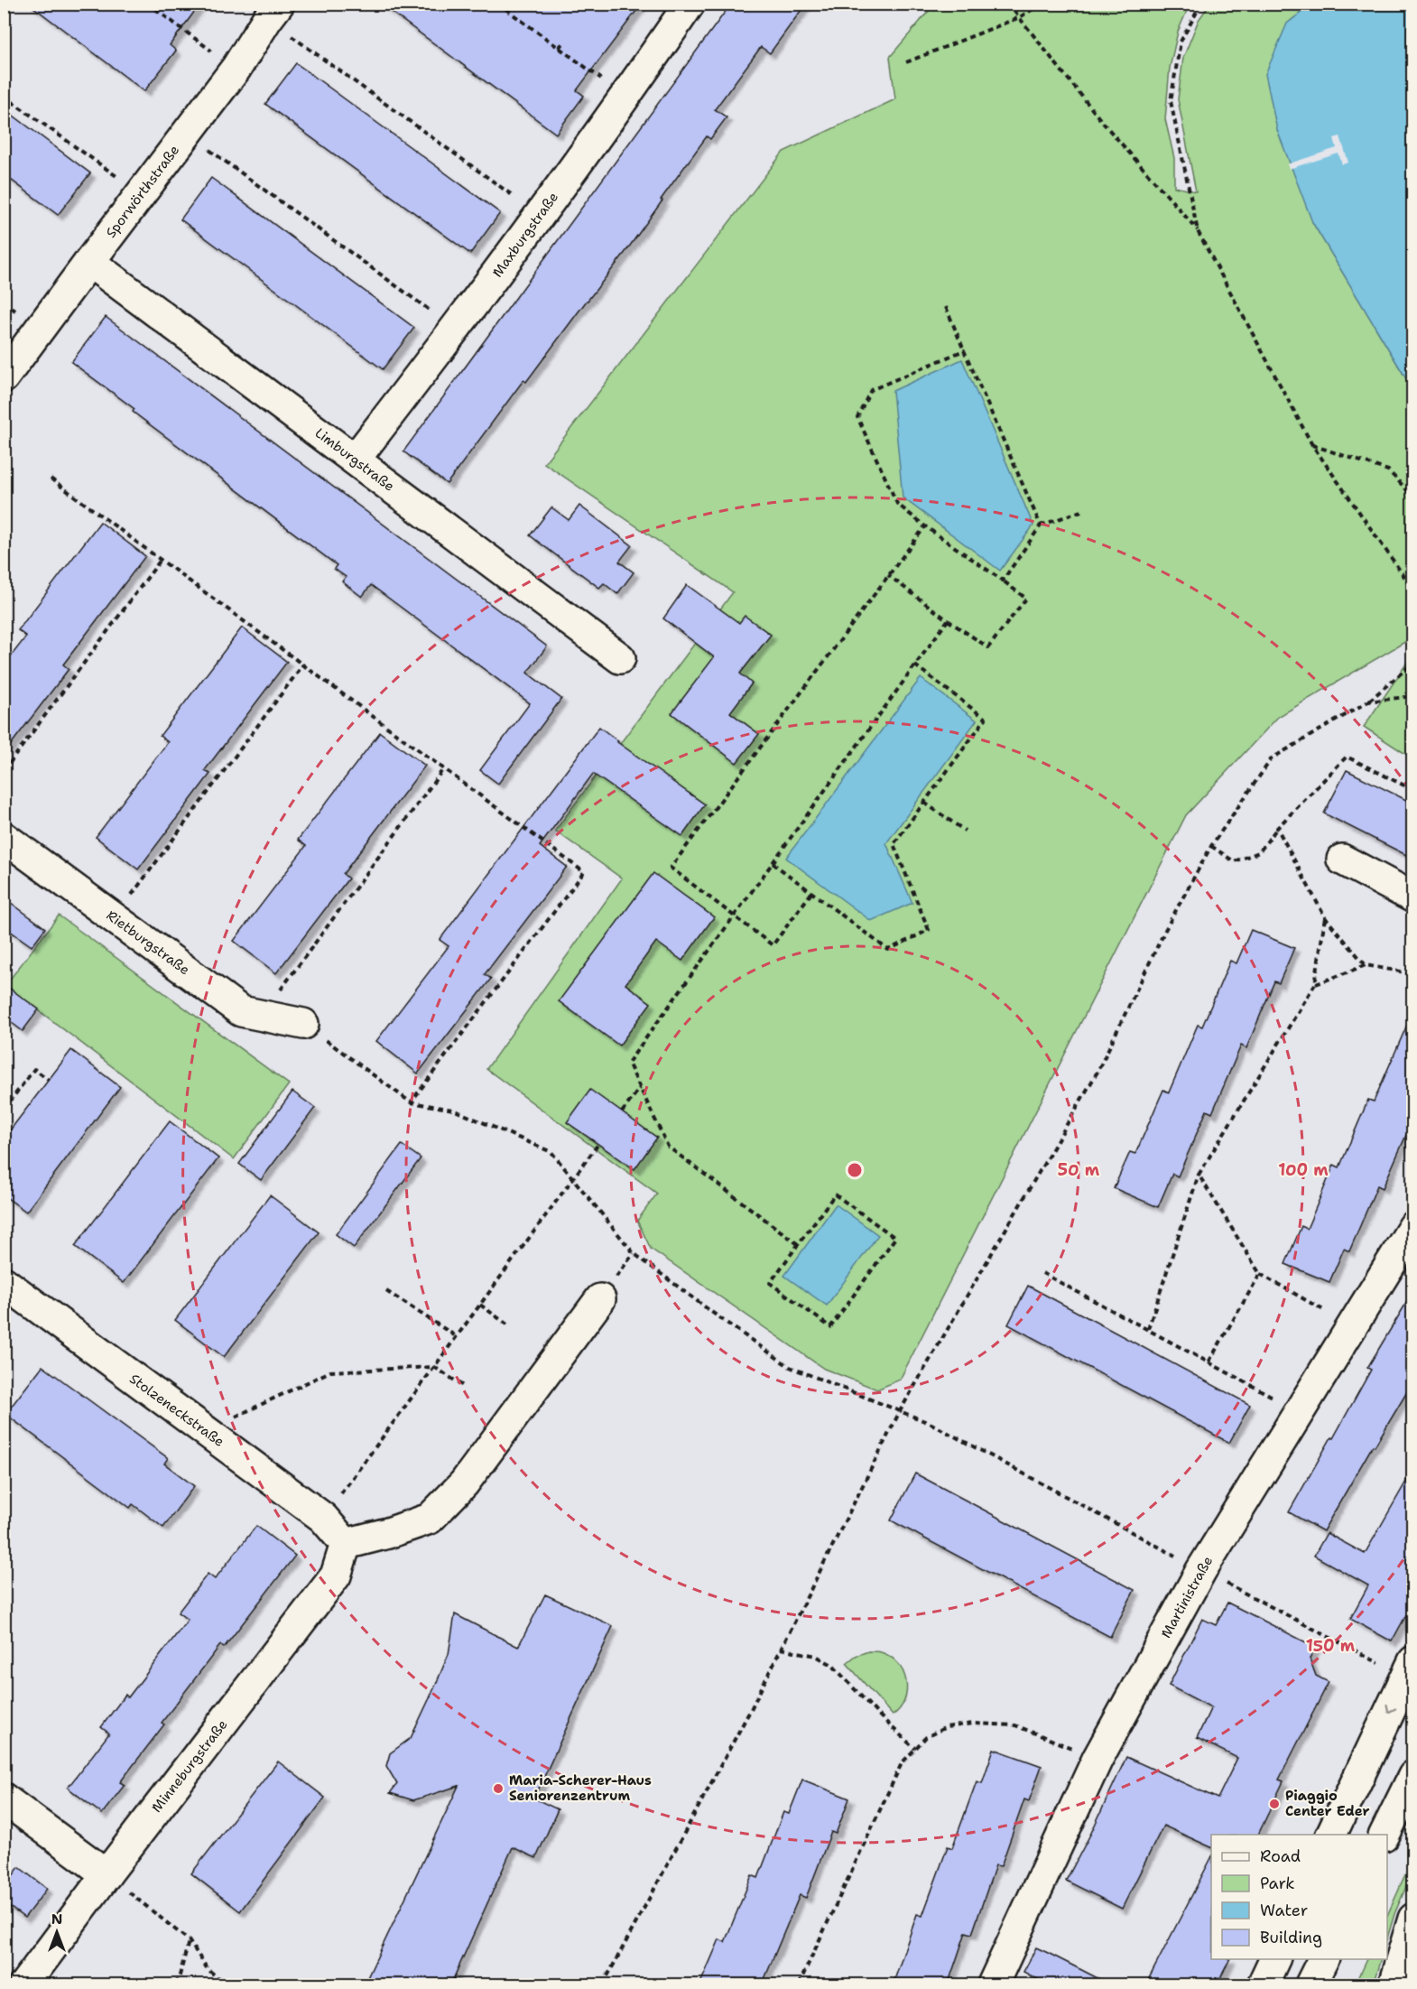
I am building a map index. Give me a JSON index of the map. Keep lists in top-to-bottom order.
{
  "streets": {
    "street": [
      "Sporwörthstraße",
      "Maxburgstraße",
      "Limburgstraße",
      "Rietburgstraße",
      "Stolzeneckstraße",
      "Martinistraße",
      "Minneburgstraße"
    ]
  },
  "crossings": [
    ["Sporwörthstraße", "Limburgstraße"],
    ["Maxburgstraße", "Limburgstraße"],
    ["Stolzeneckstraße", "Minneburgstraße"]
  ],
  "places": ["Maria-Scherer-Haus Seniorenzentrum", "Piaggio Center Eder"],
  "legend": [
    "Road",
    "Park",
    "Water",
    "Building"
  ],
  "north": "top",
  "rings": ["50 m", "100 m", "150 m"]
}
